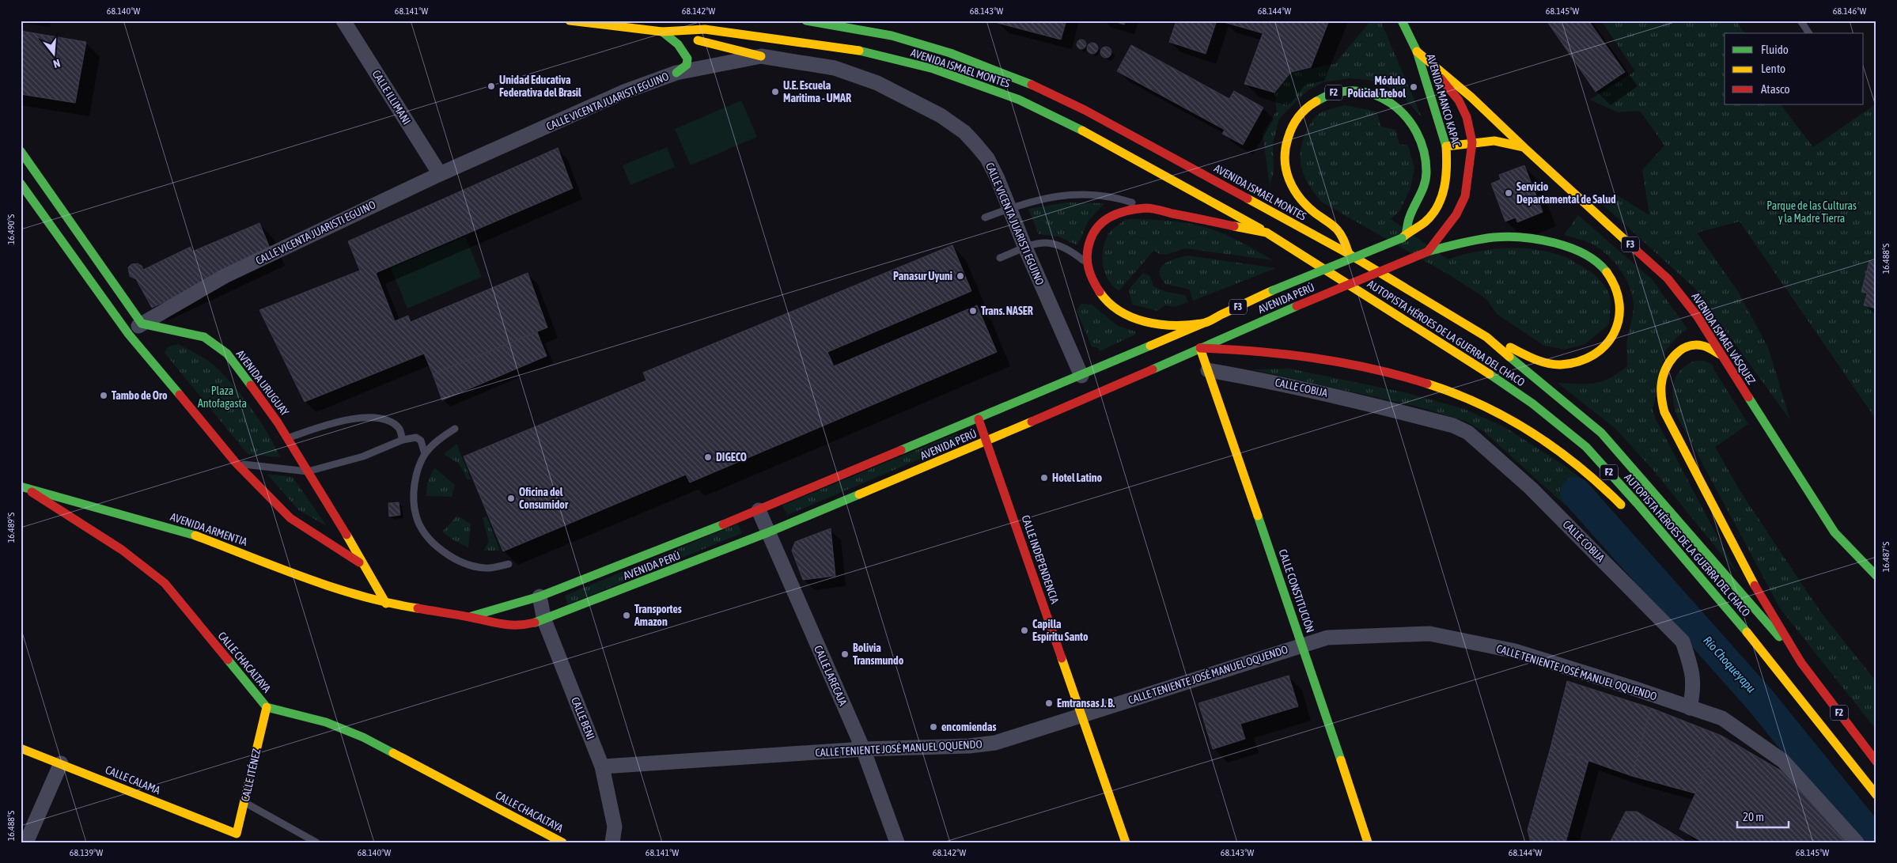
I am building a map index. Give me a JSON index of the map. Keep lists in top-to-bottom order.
{
  "streets": {
    "main road": [
      "AVENIDA ISMAEL MONTES",
      "F2",
      "AVENIDA MANCO KAPAC",
      "F3",
      "AVENIDA PERÚ",
      "AUTOPISTA HÉROES DE LA GUERRA DEL CHACO",
      "AVENIDA ISMAEL VÁSQUEZ",
      "AVENIDA URUGUAY",
      "AVENIDA ARMENTIA",
      "CALLE INDEPENDENCIA",
      "CALLE CONSTITUCIÓN",
      "CALLE CHACALTAYA",
      "CALLE ITÉNEZ",
      "CALLE CALAMA"
    ],
    "street": [
      "CALLE ILLIMANI",
      "CALLE VICENTA JUARISTI EGUINO",
      "CALLE COBIJA",
      "CALLE TENIENTE JOSÉ MANUEL OQUENDO",
      "CALLE LARECAJA",
      "CALLE BENI"
    ]
  },
  "crossings": [
    ["AVENIDA ISMAEL MONTES", "F2"],
    ["AVENIDA ISMAEL MONTES", "AUTOPISTA HÉROES DE LA GUERRA DEL CHACO"],
    ["F2", "AVENIDA MANCO KAPAC"],
    ["F2", "AVENIDA PERÚ"],
    ["F2", "AUTOPISTA HÉROES DE LA GUERRA DEL CHACO"],
    ["F2", "AVENIDA ISMAEL VÁSQUEZ"],
    ["CALLE ILLIMANI", "CALLE VICENTA JUARISTI EGUINO"],
    ["AVENIDA MANCO KAPAC", "AVENIDA PERÚ"],
    ["AVENIDA MANCO KAPAC", "AVENIDA ISMAEL VÁSQUEZ"],
    ["CALLE VICENTA JUARISTI EGUINO", "AVENIDA PERÚ"],
    ["CALLE VICENTA JUARISTI EGUINO", "AVENIDA URUGUAY"],
    ["AVENIDA PERÚ", "AUTOPISTA HÉROES DE LA GUERRA DEL CHACO"],
    ["AVENIDA PERÚ", "AVENIDA URUGUAY"],
    ["AVENIDA PERÚ", "AVENIDA ARMENTIA"],
    ["AVENIDA PERÚ", "CALLE INDEPENDENCIA"],
    ["AVENIDA PERÚ", "CALLE CONSTITUCIÓN"],
    ["AVENIDA PERÚ", "CALLE LARECAJA"],
    ["AVENIDA PERÚ", "CALLE BENI"],
    ["AVENIDA URUGUAY", "AVENIDA ARMENTIA"],
    ["CALLE COBIJA", "CALLE CONSTITUCIÓN"],
    ["CALLE COBIJA", "CALLE TENIENTE JOSÉ MANUEL OQUENDO"],
    ["AVENIDA ARMENTIA", "CALLE CHACALTAYA"],
    ["CALLE INDEPENDENCIA", "CALLE TENIENTE JOSÉ MANUEL OQUENDO"],
    ["CALLE CONSTITUCIÓN", "CALLE TENIENTE JOSÉ MANUEL OQUENDO"],
    ["CALLE CHACALTAYA", "CALLE ITÉNEZ"],
    ["CALLE TENIENTE JOSÉ MANUEL OQUENDO", "CALLE LARECAJA"],
    ["CALLE TENIENTE JOSÉ MANUEL OQUENDO", "CALLE BENI"],
    ["CALLE ITÉNEZ", "CALLE CALAMA"]
  ],
  "water": ["Río Choqueyapu"],
  "parks": ["Parque de las Culturas y la Madre Tierra", "Plaza Antofagasta"],
  "places": [
    "Unidad Educativa Federativa del Brasil",
    "Módulo Policial Trebol",
    "U.E. Escuela Maritima - UMAR",
    "Servicio Departamental de Salud",
    "Panasur Uyuni",
    "Trans. NASER",
    "Tambo de Oro",
    "DIGECO",
    "Hotel Latino",
    "Oficina del Consumidor",
    "Transportes Amazon",
    "Capilla Espíritu Santo",
    "Bolivia Transmundo",
    "Emtransas J. B.",
    "encomiendas"
  ],
  "legend": ["Fluido", "Lento", "Atasco"],
  "scale_bar": "20 m",
  "north": "bottom",
  "coordinates": [
    "68.140°W",
    "68.141°W",
    "68.142°W",
    "68.143°W",
    "68.144°W",
    "68.145°W",
    "68.146°W",
    "16.490°S",
    "16.488°S",
    "16.489°S",
    "16.487°S",
    "68.139°W"
  ]
}
